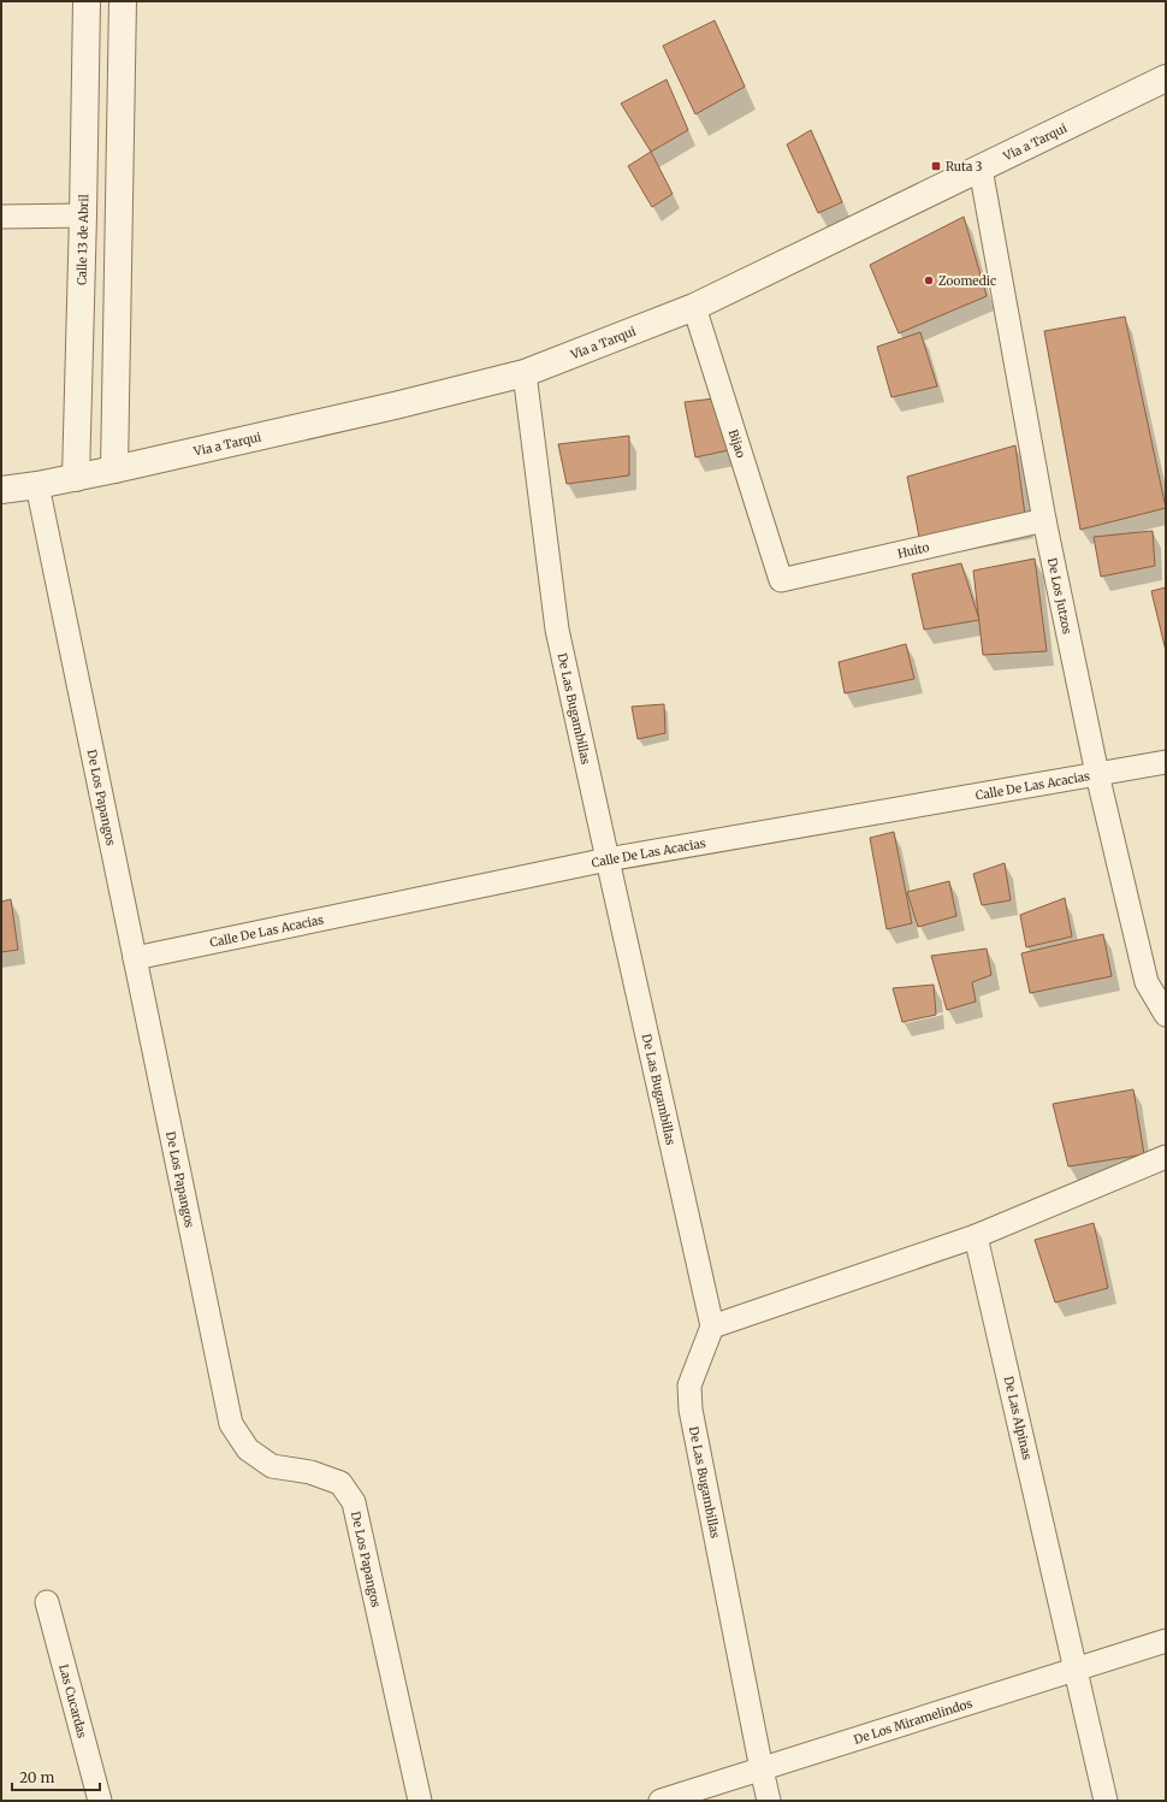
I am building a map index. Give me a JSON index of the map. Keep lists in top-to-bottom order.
{
  "streets": {
    "street": [
      "Via a Tarqui",
      "Calle 13 de Abril",
      "Bijao",
      "Huito",
      "De Los Jutzos",
      "De Las Bugambillas",
      "Calle De Las Acacias",
      "De Los Papangos",
      "De Las Alpinas",
      "Las Cucardas",
      "De Los Miramelindos"
    ]
  },
  "crossings": [
    ["Via a Tarqui", "Calle 13 de Abril"],
    ["Via a Tarqui", "Bijao"],
    ["Via a Tarqui", "De Los Jutzos"],
    ["Via a Tarqui", "De Las Bugambillas"],
    ["Via a Tarqui", "De Los Papangos"],
    ["Bijao", "Huito"],
    ["Huito", "De Los Jutzos"],
    ["De Los Jutzos", "Calle De Las Acacias"],
    ["De Las Bugambillas", "Calle De Las Acacias"],
    ["De Las Bugambillas", "De Los Miramelindos"],
    ["Calle De Las Acacias", "De Los Papangos"],
    ["De Las Alpinas", "De Los Miramelindos"]
  ],
  "places": {
    "transit": ["Ruta 3"],
    "other": ["Zoomedic"]
  },
  "scale_bar": "20 m"
}
